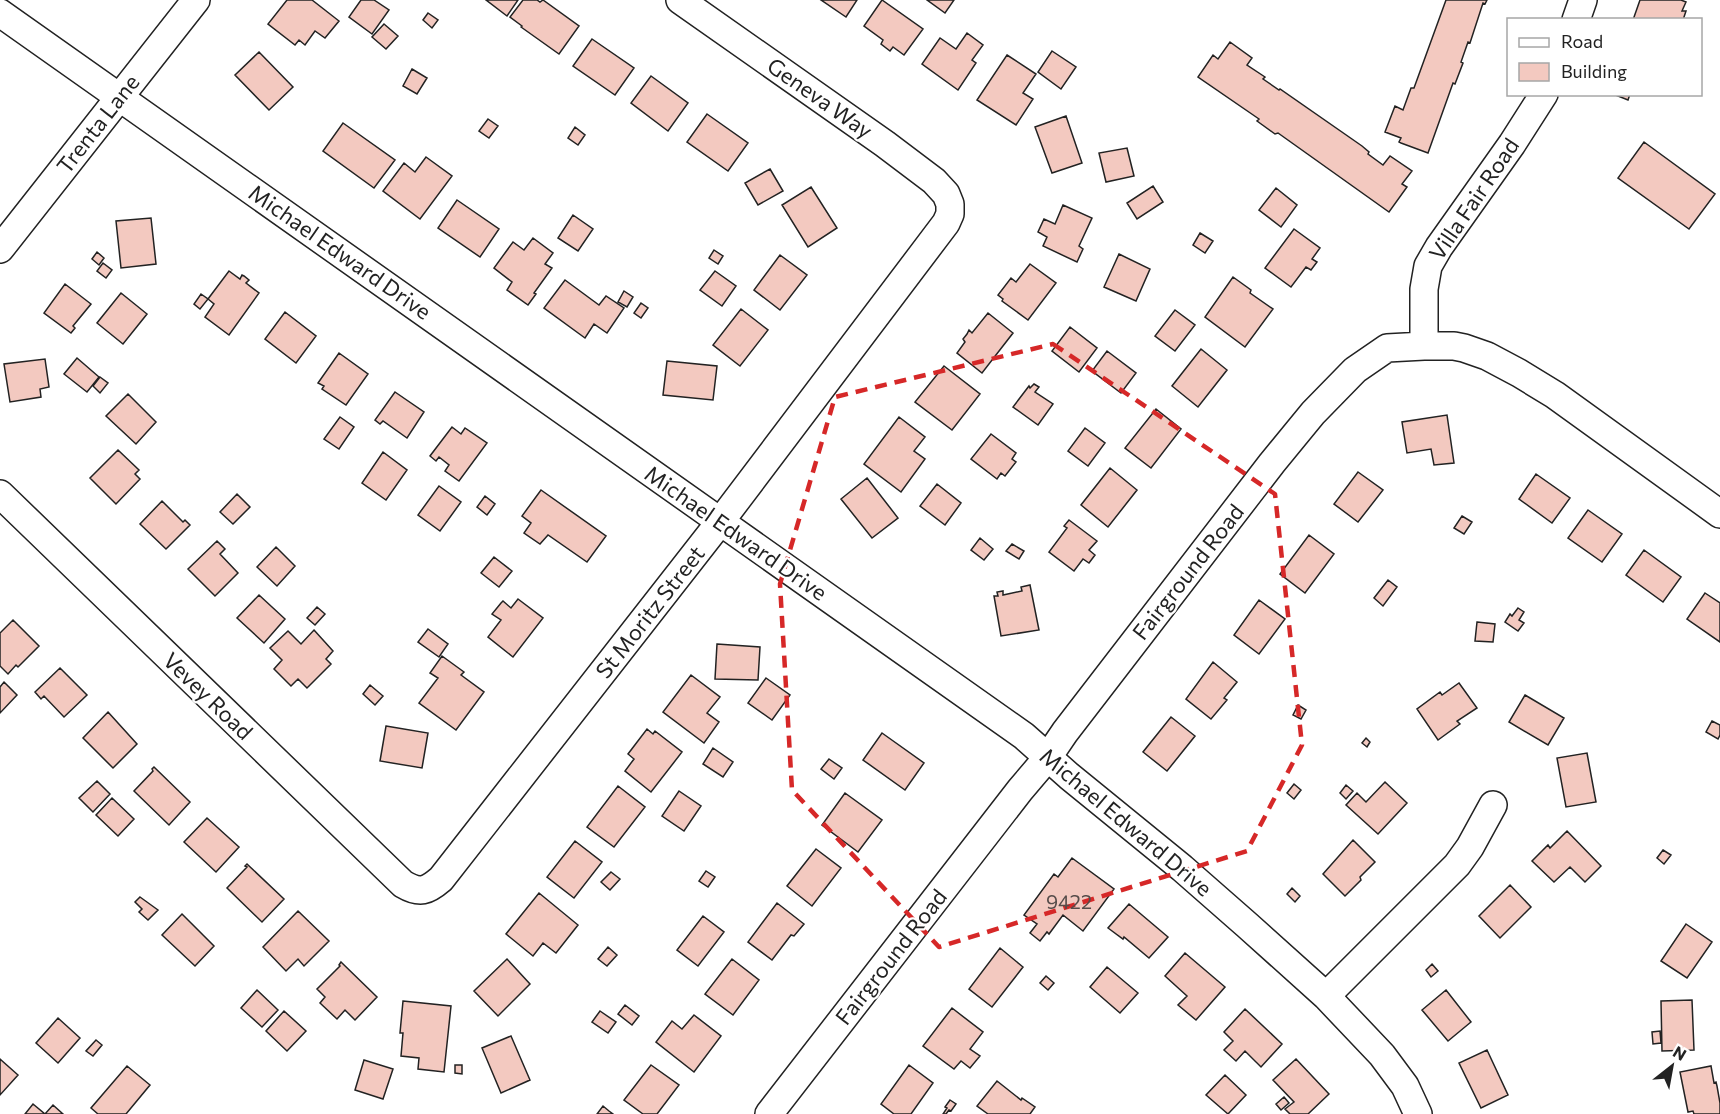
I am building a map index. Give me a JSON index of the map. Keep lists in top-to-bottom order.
{
  "streets": {
    "street": [
      "Geneva Way",
      "Trenta Lane",
      "Villa Fair Road",
      "Michael Edward Drive",
      "Fairground Road",
      "St Moritz Street",
      "Vevey Road"
    ]
  },
  "crossings": [
    ["Geneva Way", "St Moritz Street"],
    ["Trenta Lane", "Michael Edward Drive"],
    ["Villa Fair Road", "Fairground Road"],
    ["Michael Edward Drive", "Fairground Road"],
    ["Michael Edward Drive", "St Moritz Street"],
    ["St Moritz Street", "Vevey Road"]
  ],
  "house_numbers": ["9422"],
  "legend": ["Road", "Building"],
  "north": "top right"
}
